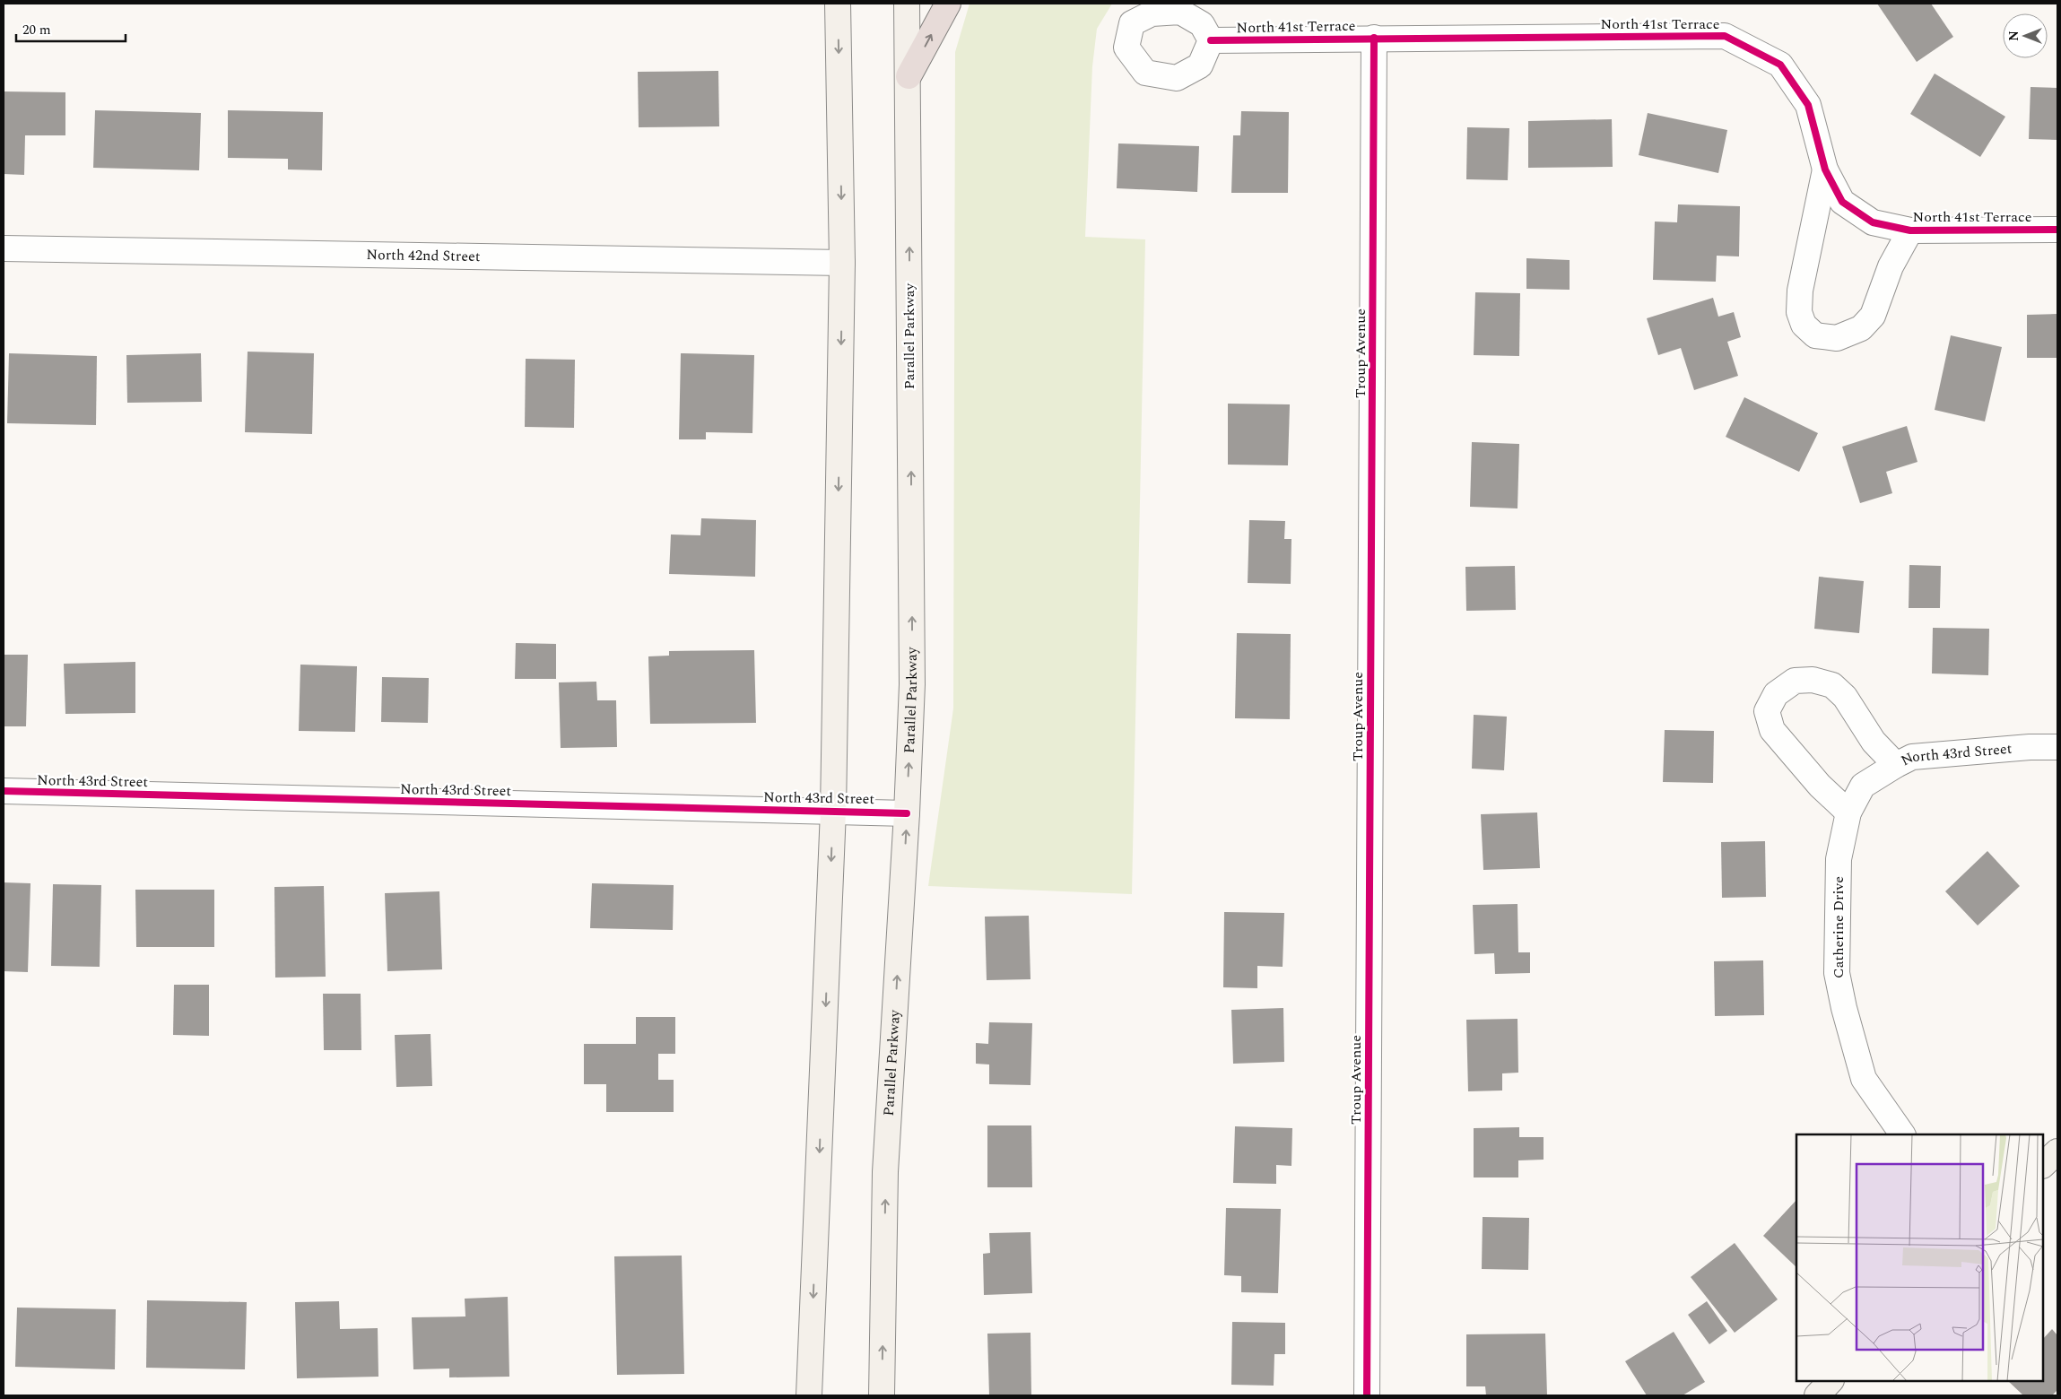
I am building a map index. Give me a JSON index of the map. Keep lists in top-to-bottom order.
{
  "streets": {
    "main road": ["Parallel Parkway"],
    "street": [
      "North 41st Terrace",
      "North 42nd Street",
      "Troup Avenue",
      "North 43rd Street",
      "Catherine Drive"
    ]
  },
  "crossings": [
    ["North 41st Terrace", "Troup Avenue"],
    ["Parallel Parkway", "North 43rd Street"],
    ["North 43rd Street", "Catherine Drive"]
  ],
  "scale_bar": "20 m",
  "north": "left"
}
